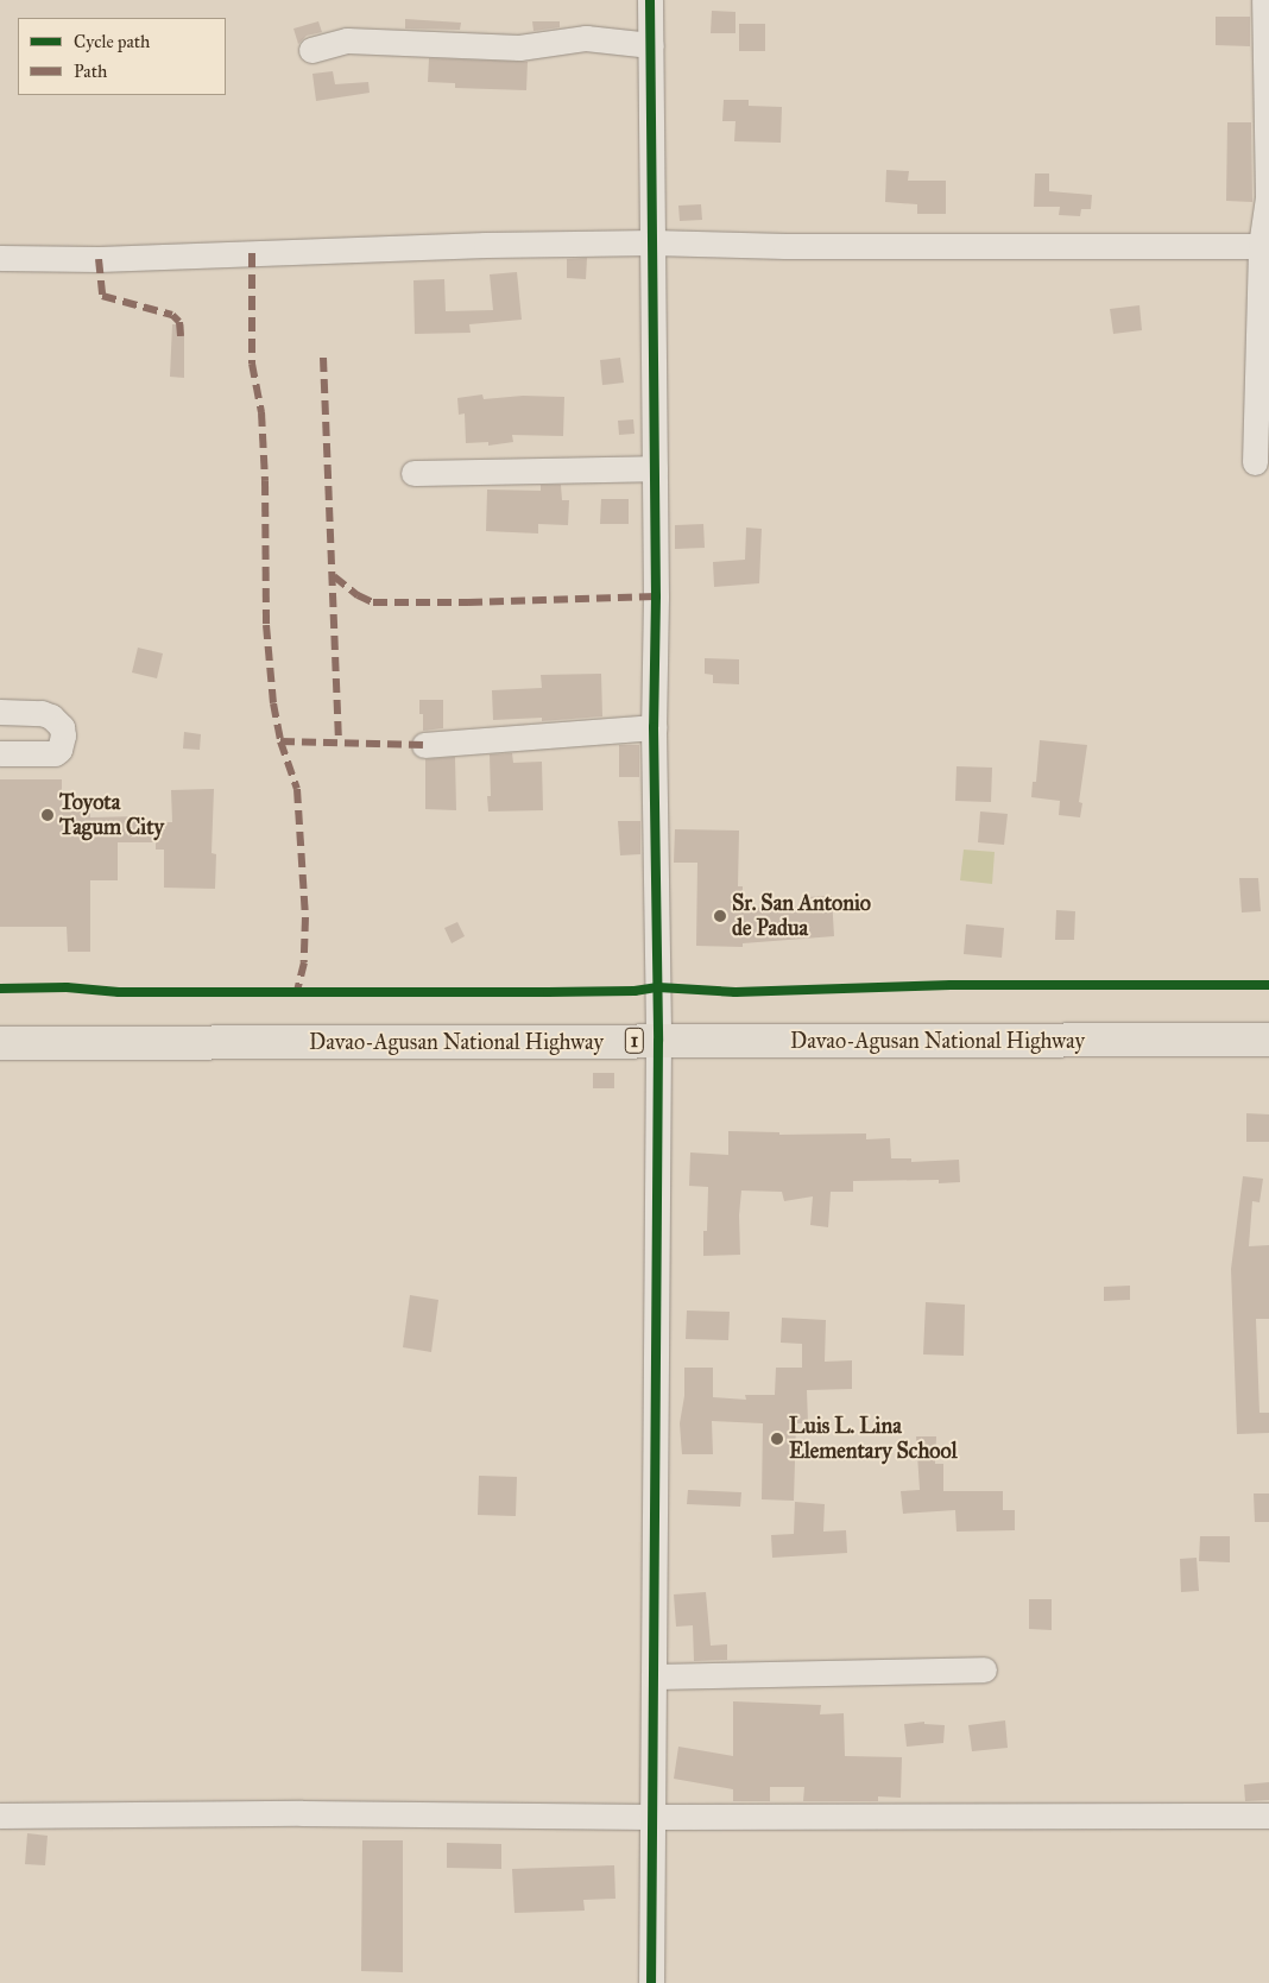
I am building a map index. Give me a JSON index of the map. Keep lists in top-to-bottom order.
{
  "streets": {
    "highway": ["1", "Davao-Agusan National Highway"]
  },
  "places": ["Toyota Tagum City", "Sr. San Antonio de Padua", "Luis L. Lina Elementary School"],
  "legend": ["Cycle path", "Path"]
}
